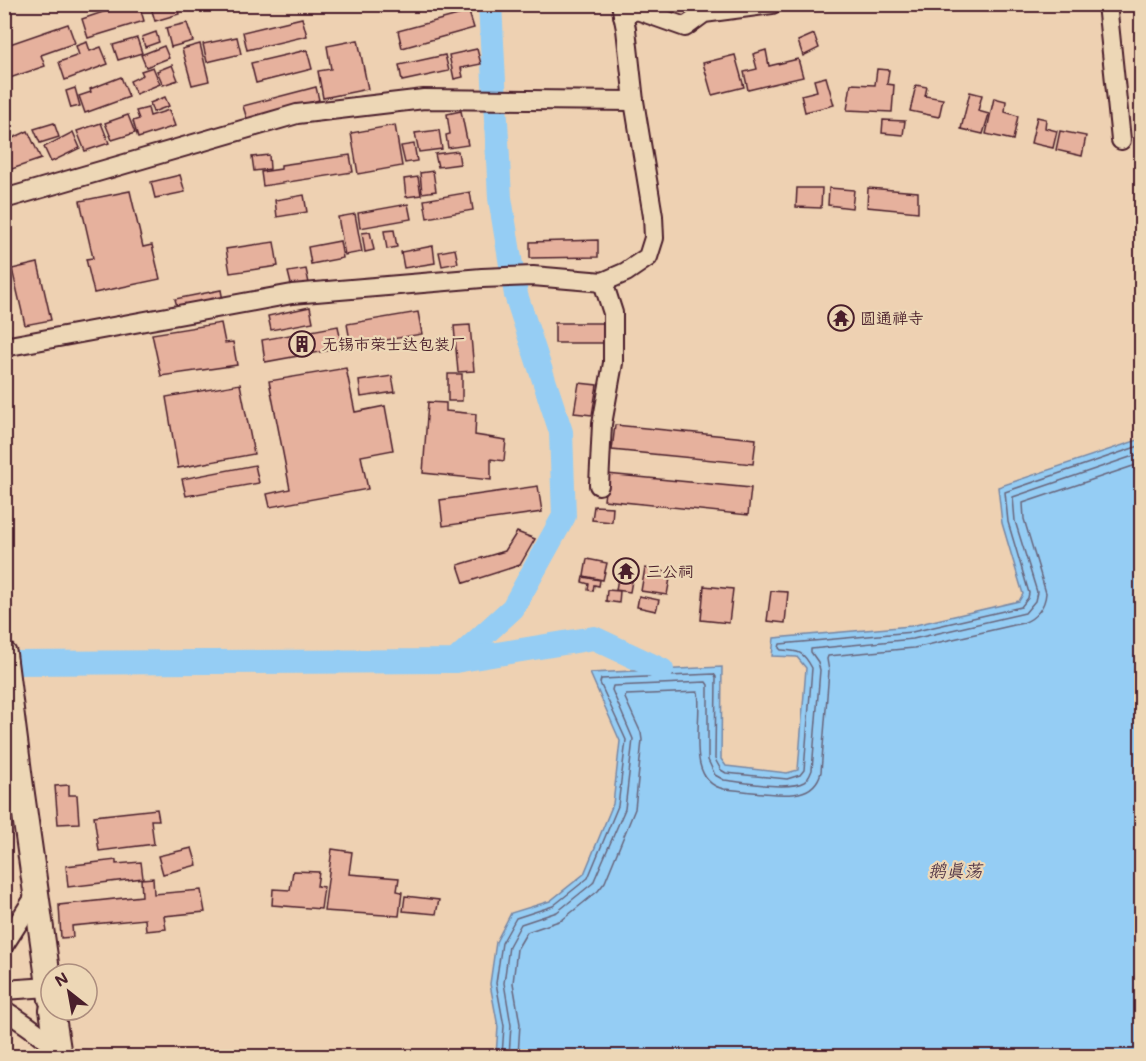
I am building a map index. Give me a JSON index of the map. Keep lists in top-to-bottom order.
{
  "water": ["鹅真荡"],
  "places": {
    "temple": ["圆通禅寺", "三公祠"],
    "building": ["无锡市荣士达包装厂"]
  },
  "north": "top left"
}
